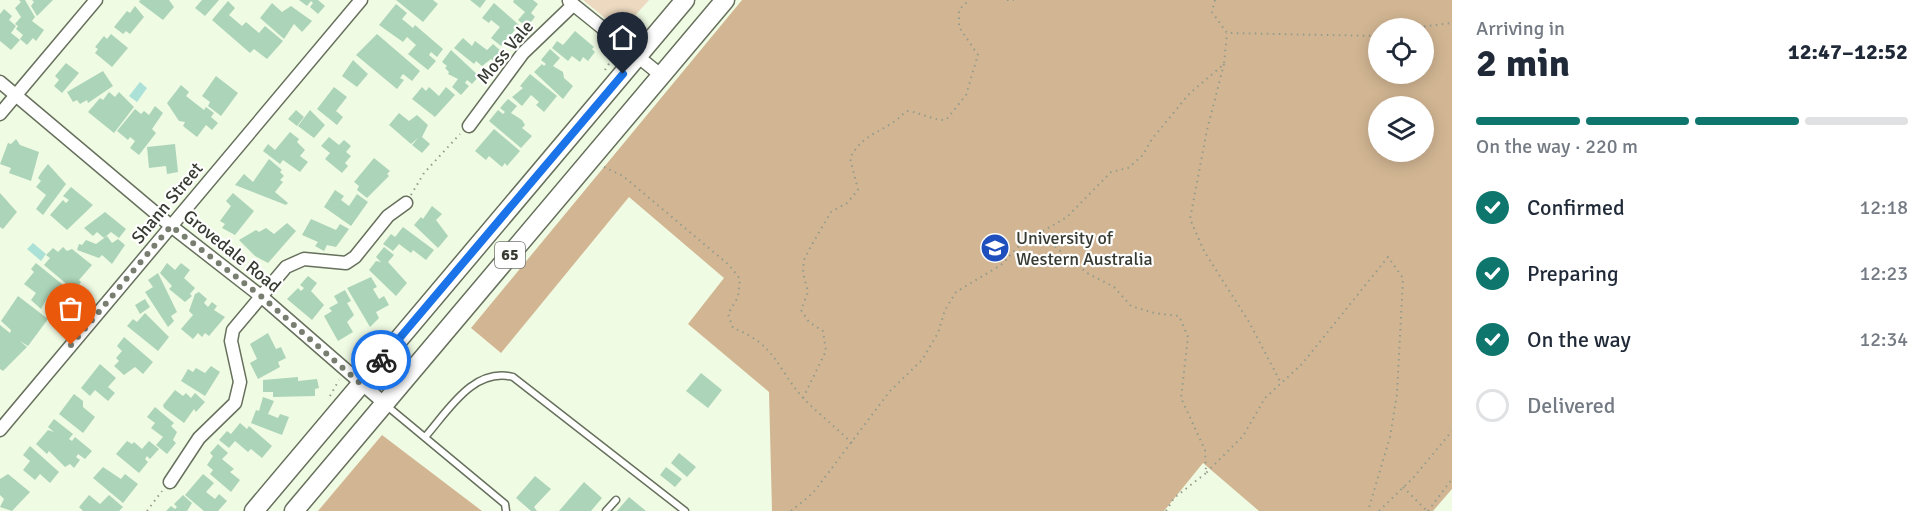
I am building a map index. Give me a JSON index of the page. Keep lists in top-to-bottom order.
{
  "streets": {
    "main road": ["65"],
    "street": ["Moss Vale", "Shann Street", "Grovedale Road"]
  },
  "crossings": [
    ["Shann Street", "Grovedale Road"],
    ["Grovedale Road", "65"]
  ],
  "places": {
    "school or university": ["University of Western Australia"]
  },
  "page": {
    "heading": ["2 min", "Arriving in", "12:47–12:52"],
    "bar": "On the way · 220 m",
    "list": [
      ["Confirmed", "12:18"],
      ["Preparing", "12:23"],
      ["On the way", "12:34"],
      "Delivered"
    ]
  }
}
